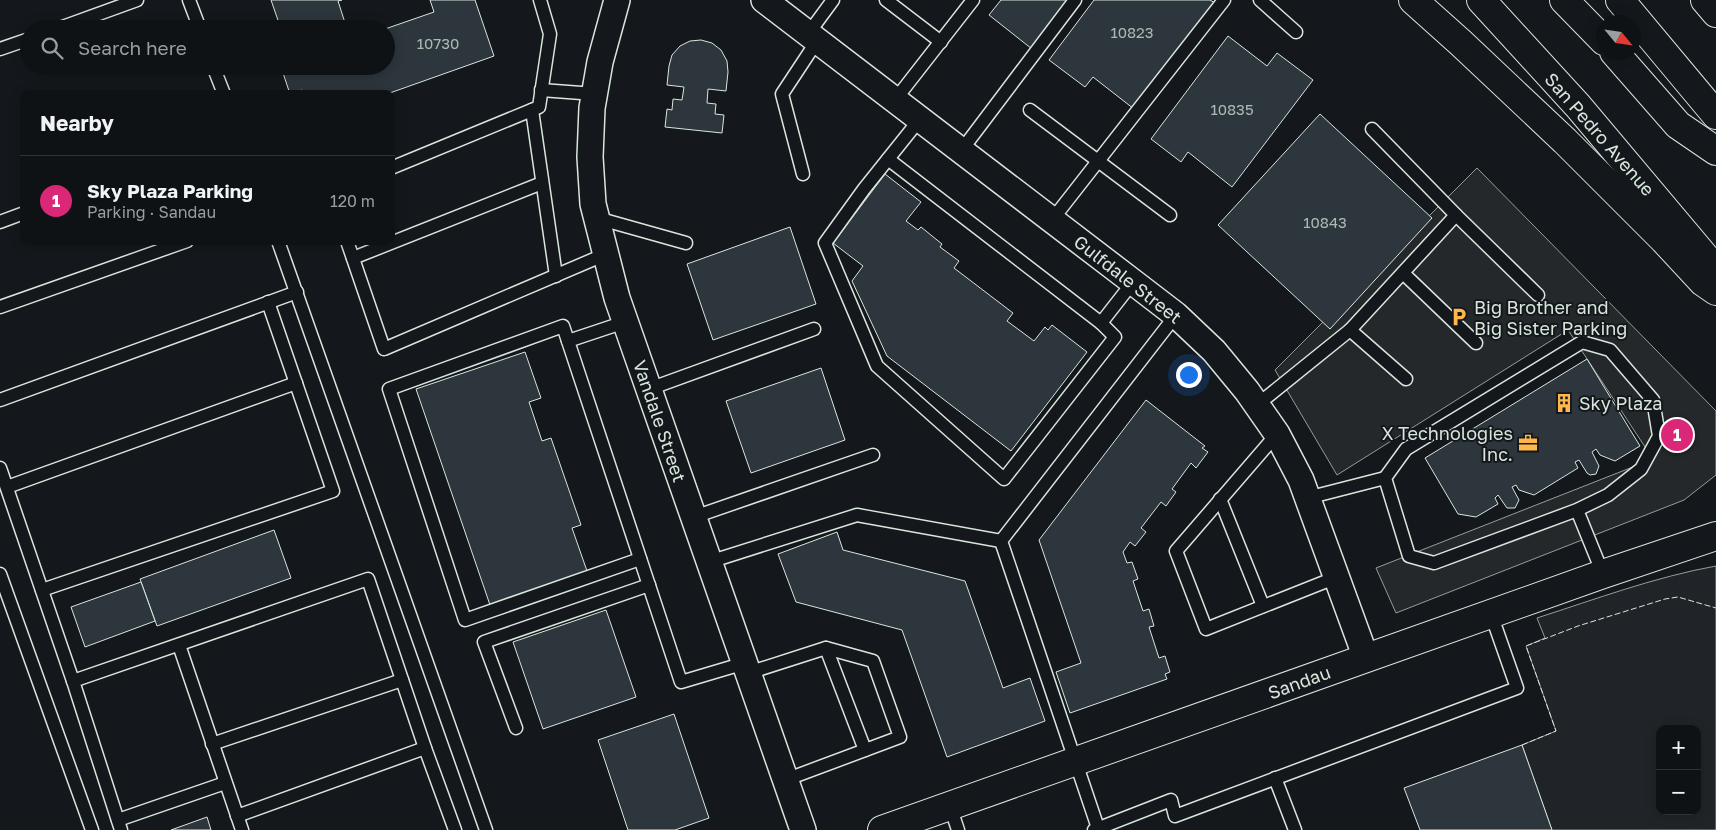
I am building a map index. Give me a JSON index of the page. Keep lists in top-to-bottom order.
{
  "streets": {
    "main road": ["San Pedro Avenue", "Sandau"],
    "street": ["Gulfdale Street", "Vandale Street"]
  },
  "crossings": [
    ["Gulfdale Street", "Sandau"]
  ],
  "places": {
    "parking": ["Big Brother and Big Sister Parking"],
    "building": ["Sky Plaza"],
    "office": ["X Technologies Inc."]
  },
  "house_numbers": [
    "10823",
    "10730",
    "10835",
    "10843"
  ],
  "north": "bottom right",
  "page": {
    "search": "Search here",
    "heading": "Nearby",
    "list": [
      {
        "mark": "1",
        "name": "Sky Plaza Parking",
        "note": "Parking · Sandau",
        "value": "120 m"
      }
    ],
    "pins": "1",
    "map_buttons": ["+", "−"]
  }
}
